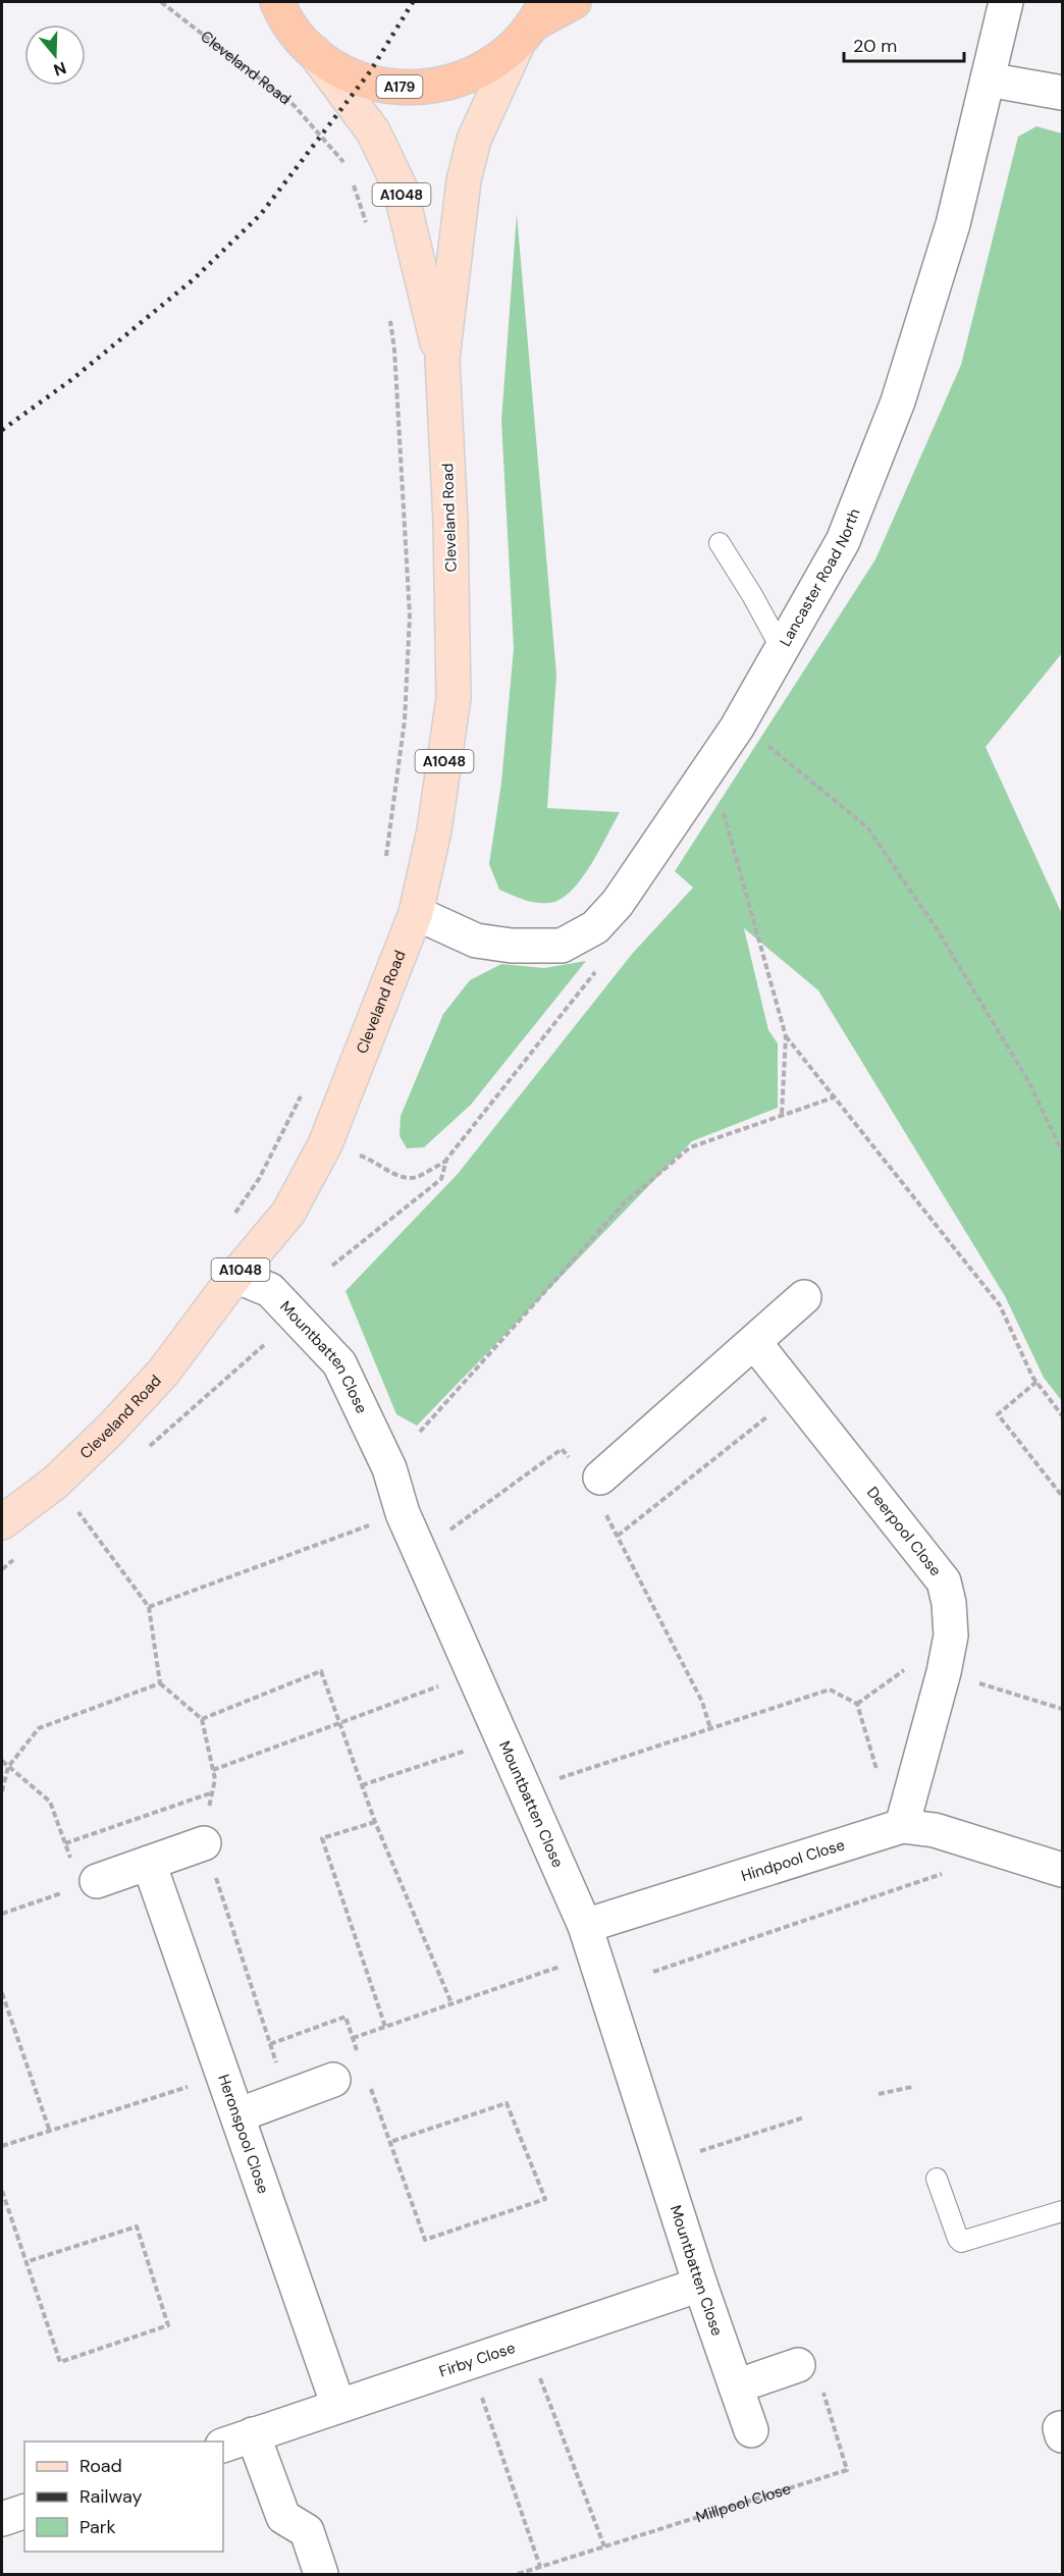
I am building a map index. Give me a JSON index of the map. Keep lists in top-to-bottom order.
{
  "streets": {
    "highway": ["A179"],
    "main road": ["Cleveland Road", "A1048"],
    "street": [
      "Lancaster Road North",
      "Mountbatten Close",
      "Deerpool Close",
      "Hindpool Close",
      "Heronspool Close",
      "Firby Close"
    ],
    "path": ["Millpool Close"]
  },
  "crossings": [
    ["Cleveland Road", "A179"],
    ["Cleveland Road", "Lancaster Road North"],
    ["Cleveland Road", "Mountbatten Close"],
    ["Mountbatten Close", "Hindpool Close"],
    ["Mountbatten Close", "Firby Close"],
    ["Deerpool Close", "Hindpool Close"],
    ["Heronspool Close", "Firby Close"]
  ],
  "legend": ["Road", "Railway", "Park"],
  "scale_bar": "20 m",
  "north": "bottom"
}
